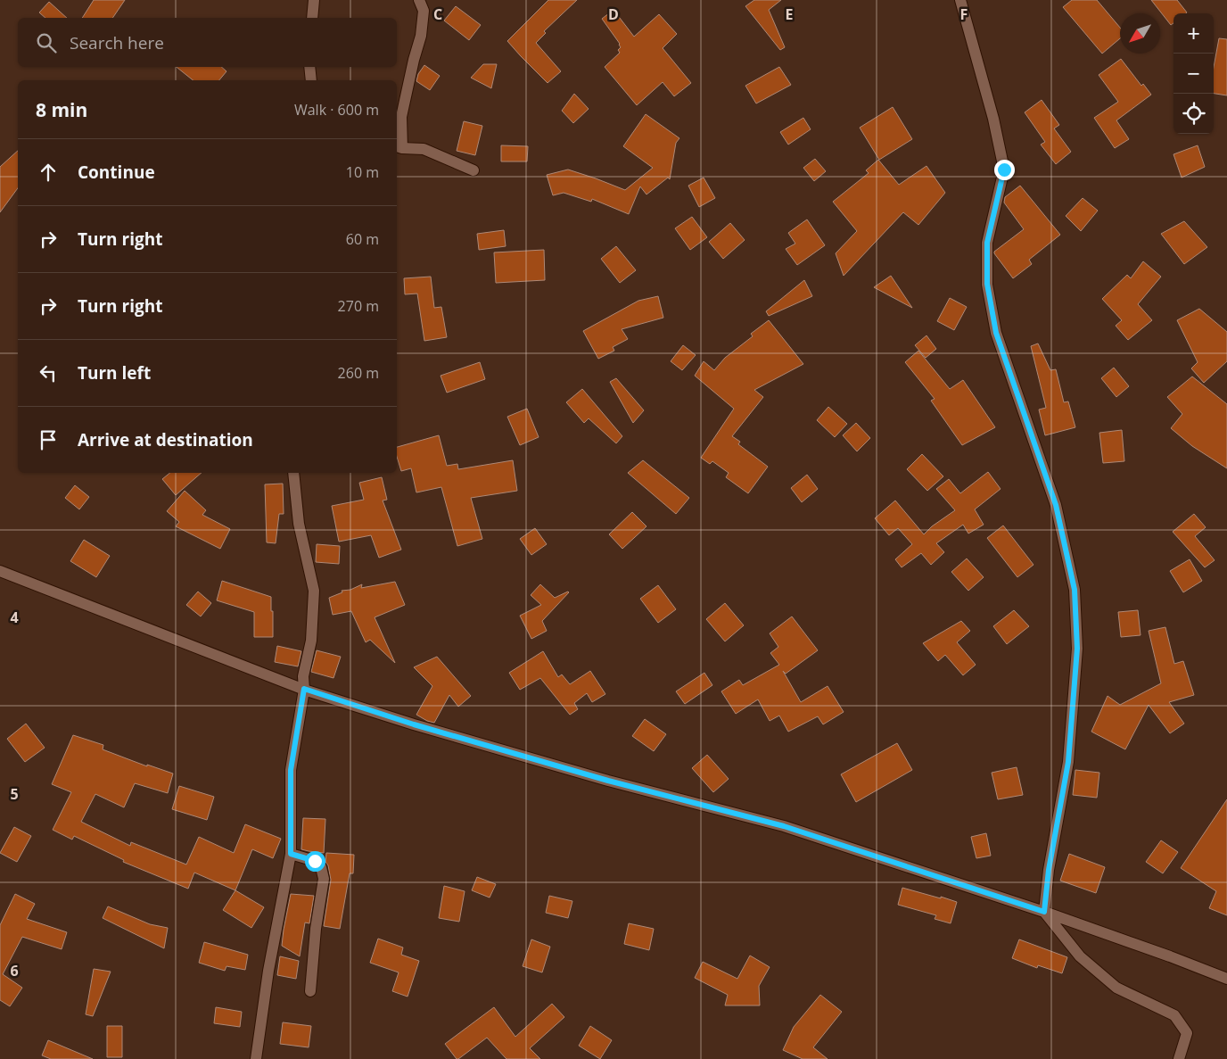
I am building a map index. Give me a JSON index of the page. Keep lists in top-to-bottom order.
{
  "north": "bottom left",
  "page": {
    "map_buttons": ["+", "−"],
    "search": "Search here",
    "heading": ["8 min", "Walk · 600 m"],
    "list": [
      ["Continue", "10 m"],
      ["Turn right", "60 m"],
      ["Turn right", "270 m"],
      ["Turn left", "260 m"],
      "Arrive at destination"
    ]
  },
  "grid": {
    "columns": [
      "C",
      "D",
      "E",
      "F"
    ],
    "rows": ["4", "5", "6"]
  }
}
